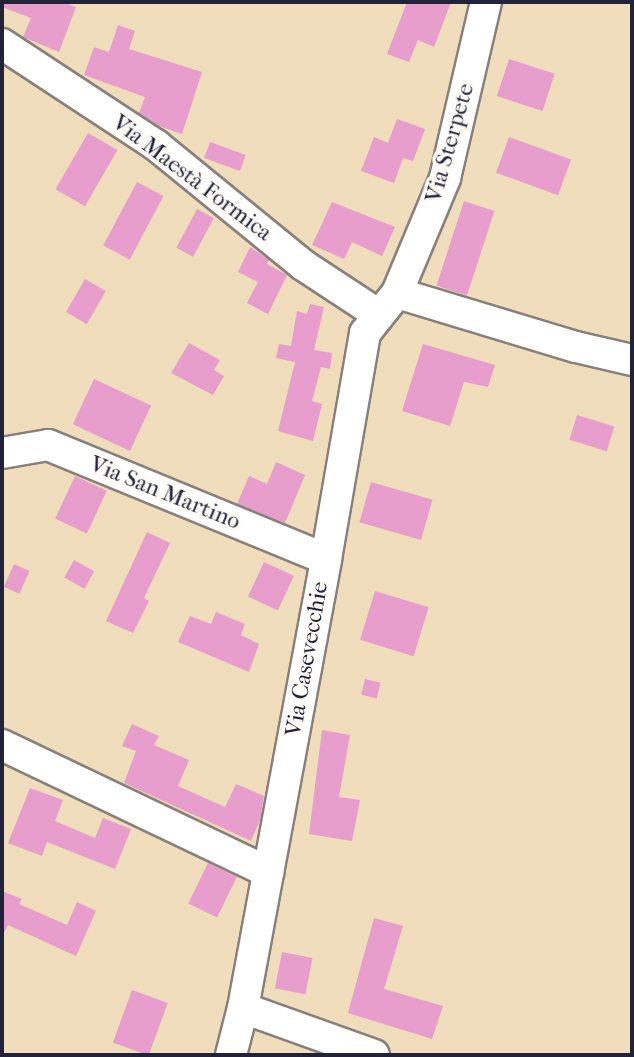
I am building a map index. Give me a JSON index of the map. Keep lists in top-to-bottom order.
{
  "streets": {
    "street": [
      "Via Sterpete",
      "Via Maestà Formica",
      "Via San Martino",
      "Via Casevecchie"
    ]
  },
  "crossings": [
    ["Via Sterpete", "Via Maestà Formica"],
    ["Via Sterpete", "Via Casevecchie"],
    ["Via Maestà Formica", "Via Casevecchie"],
    ["Via San Martino", "Via Casevecchie"]
  ]
}
